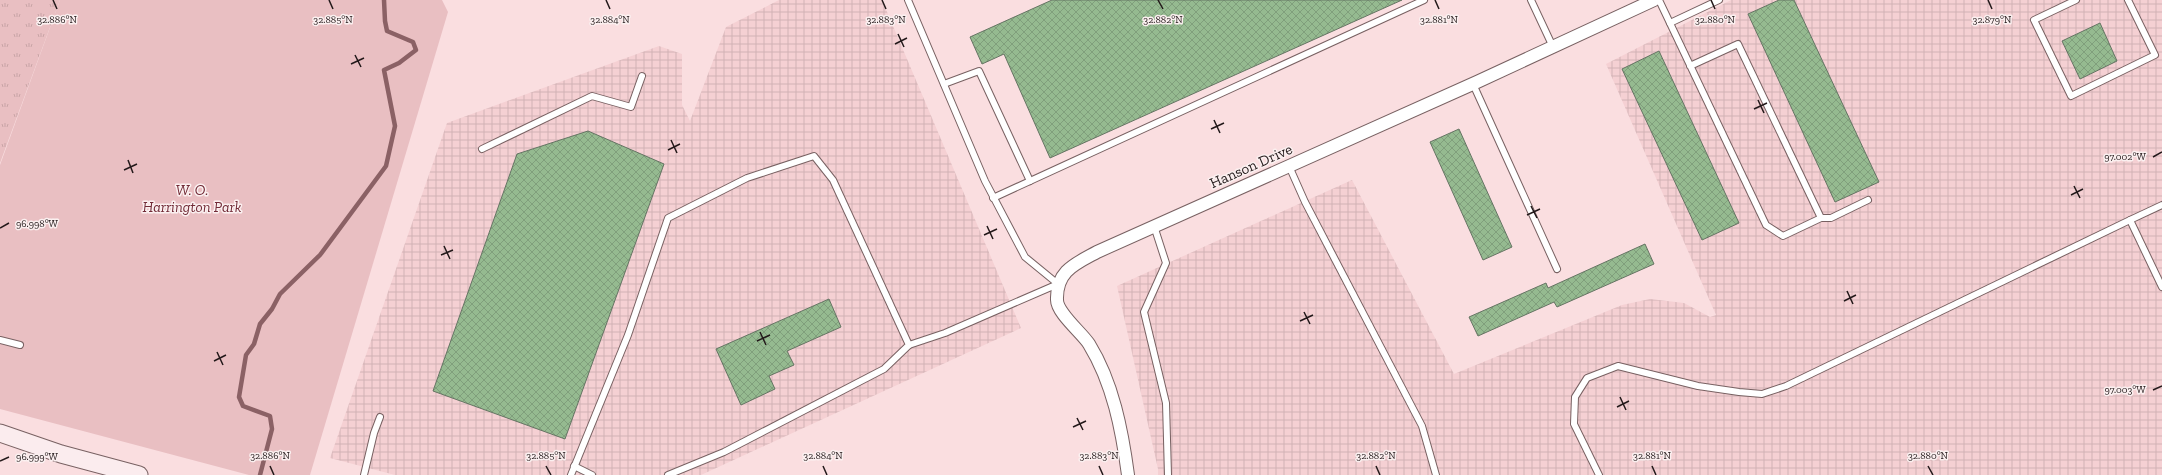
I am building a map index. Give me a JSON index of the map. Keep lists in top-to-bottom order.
{
  "streets": {
    "street": ["Hanson Drive"]
  },
  "parks": ["W. O. Harrington Park"],
  "coordinates": [
    "32.886°N",
    "32.884°N",
    "32.882°N",
    "32.880°N",
    "32.879°N",
    "32.885°N",
    "32.883°N",
    "32.881°N",
    "97.002°W",
    "96.998°W",
    "97.003°W",
    "96.999°W"
  ]
}
